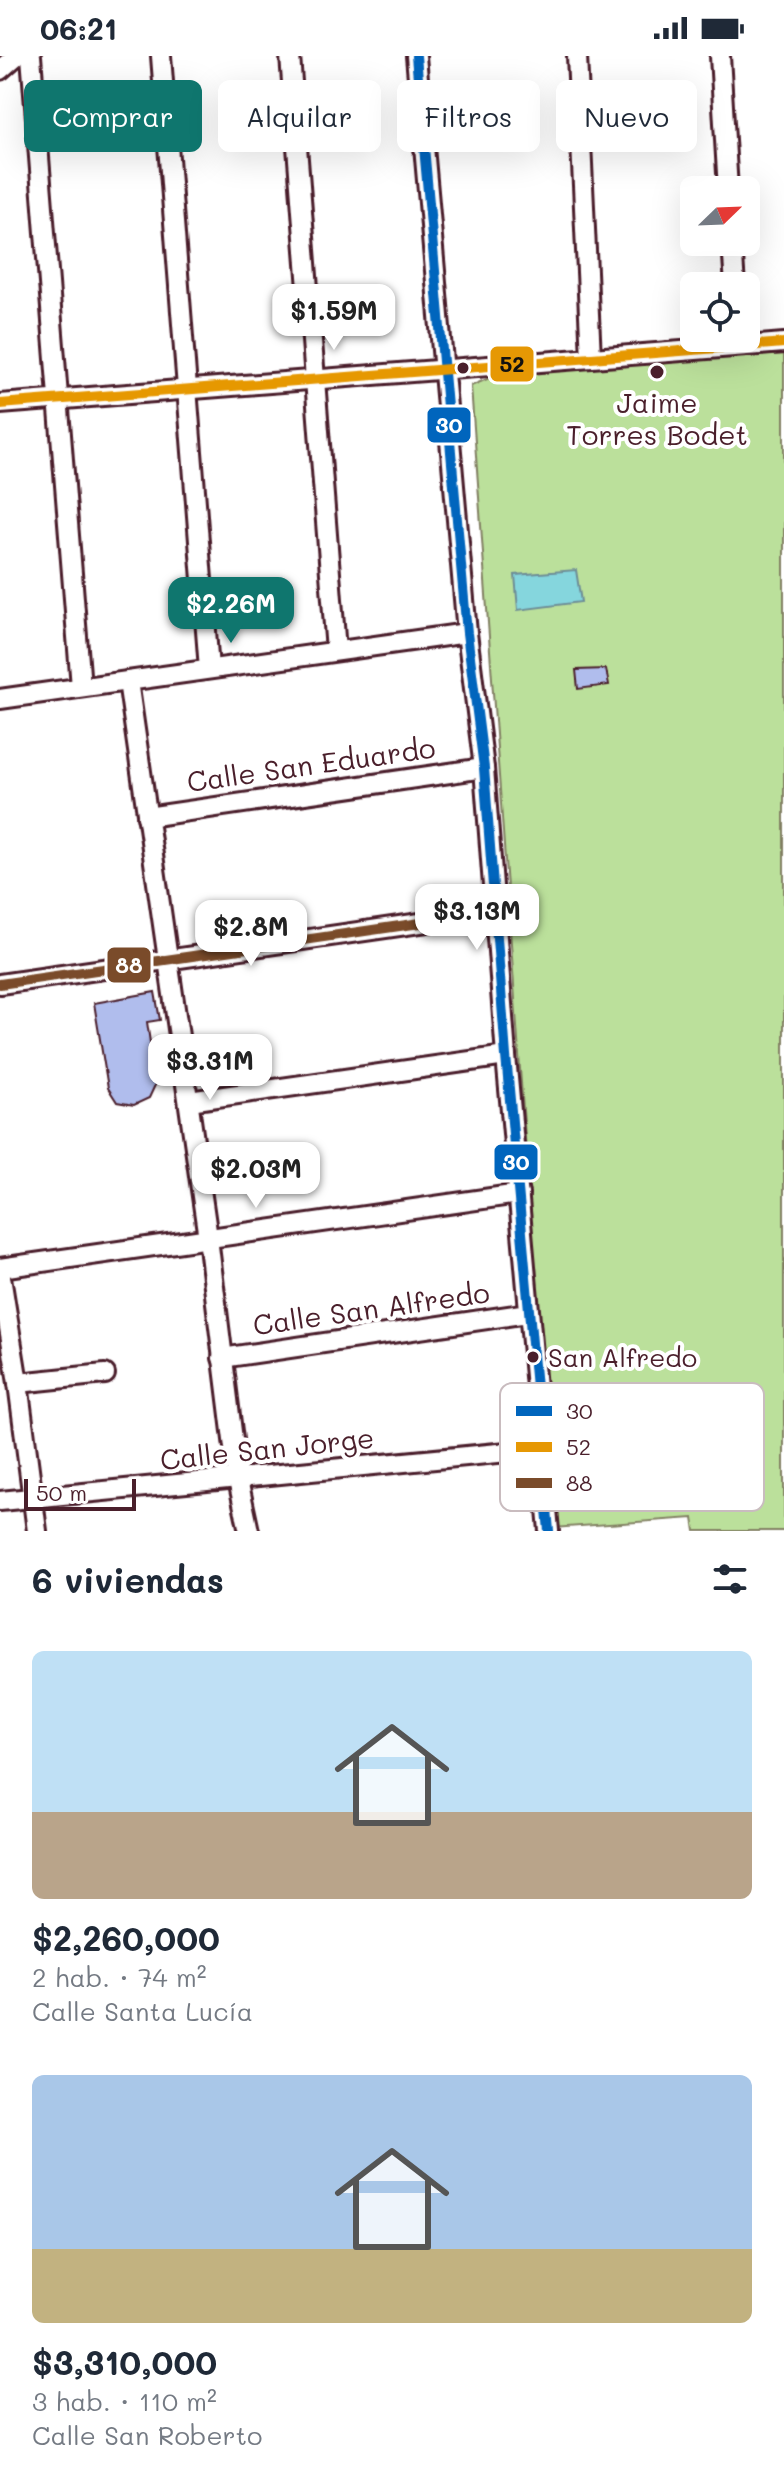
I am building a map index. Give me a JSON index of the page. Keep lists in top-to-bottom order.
{
  "streets": {
    "street": ["Calle San Eduardo", "Calle San Alfredo", "Calle San Jorge"]
  },
  "places": ["Jaime Torres Bodet", "San Alfredo"],
  "lines": ["transit line 30", "transit line 52", "transit line 88"],
  "legend": ["30", "52", "88"],
  "scale_bar": "50 m",
  "north": "top right",
  "page": {
    "status": "06:21",
    "chip": [
      "Comprar",
      "Alquilar",
      "Filtros",
      "Nuevo"
    ],
    "price": [
      "$1.59M",
      "$2.26M",
      "$3.13M",
      "$2.8M",
      "$3.31M",
      "$2.03M"
    ],
    "scale": "50 m",
    "heading": "6 viviendas",
    "list": [
      {
        "name": "$2,260,000",
        "note": "2 hab. · 74 m² · Calle Santa Lucía"
      },
      {
        "name": "$3,310,000",
        "note": "3 hab. · 110 m² · Calle San Roberto"
      }
    ]
  }
}
